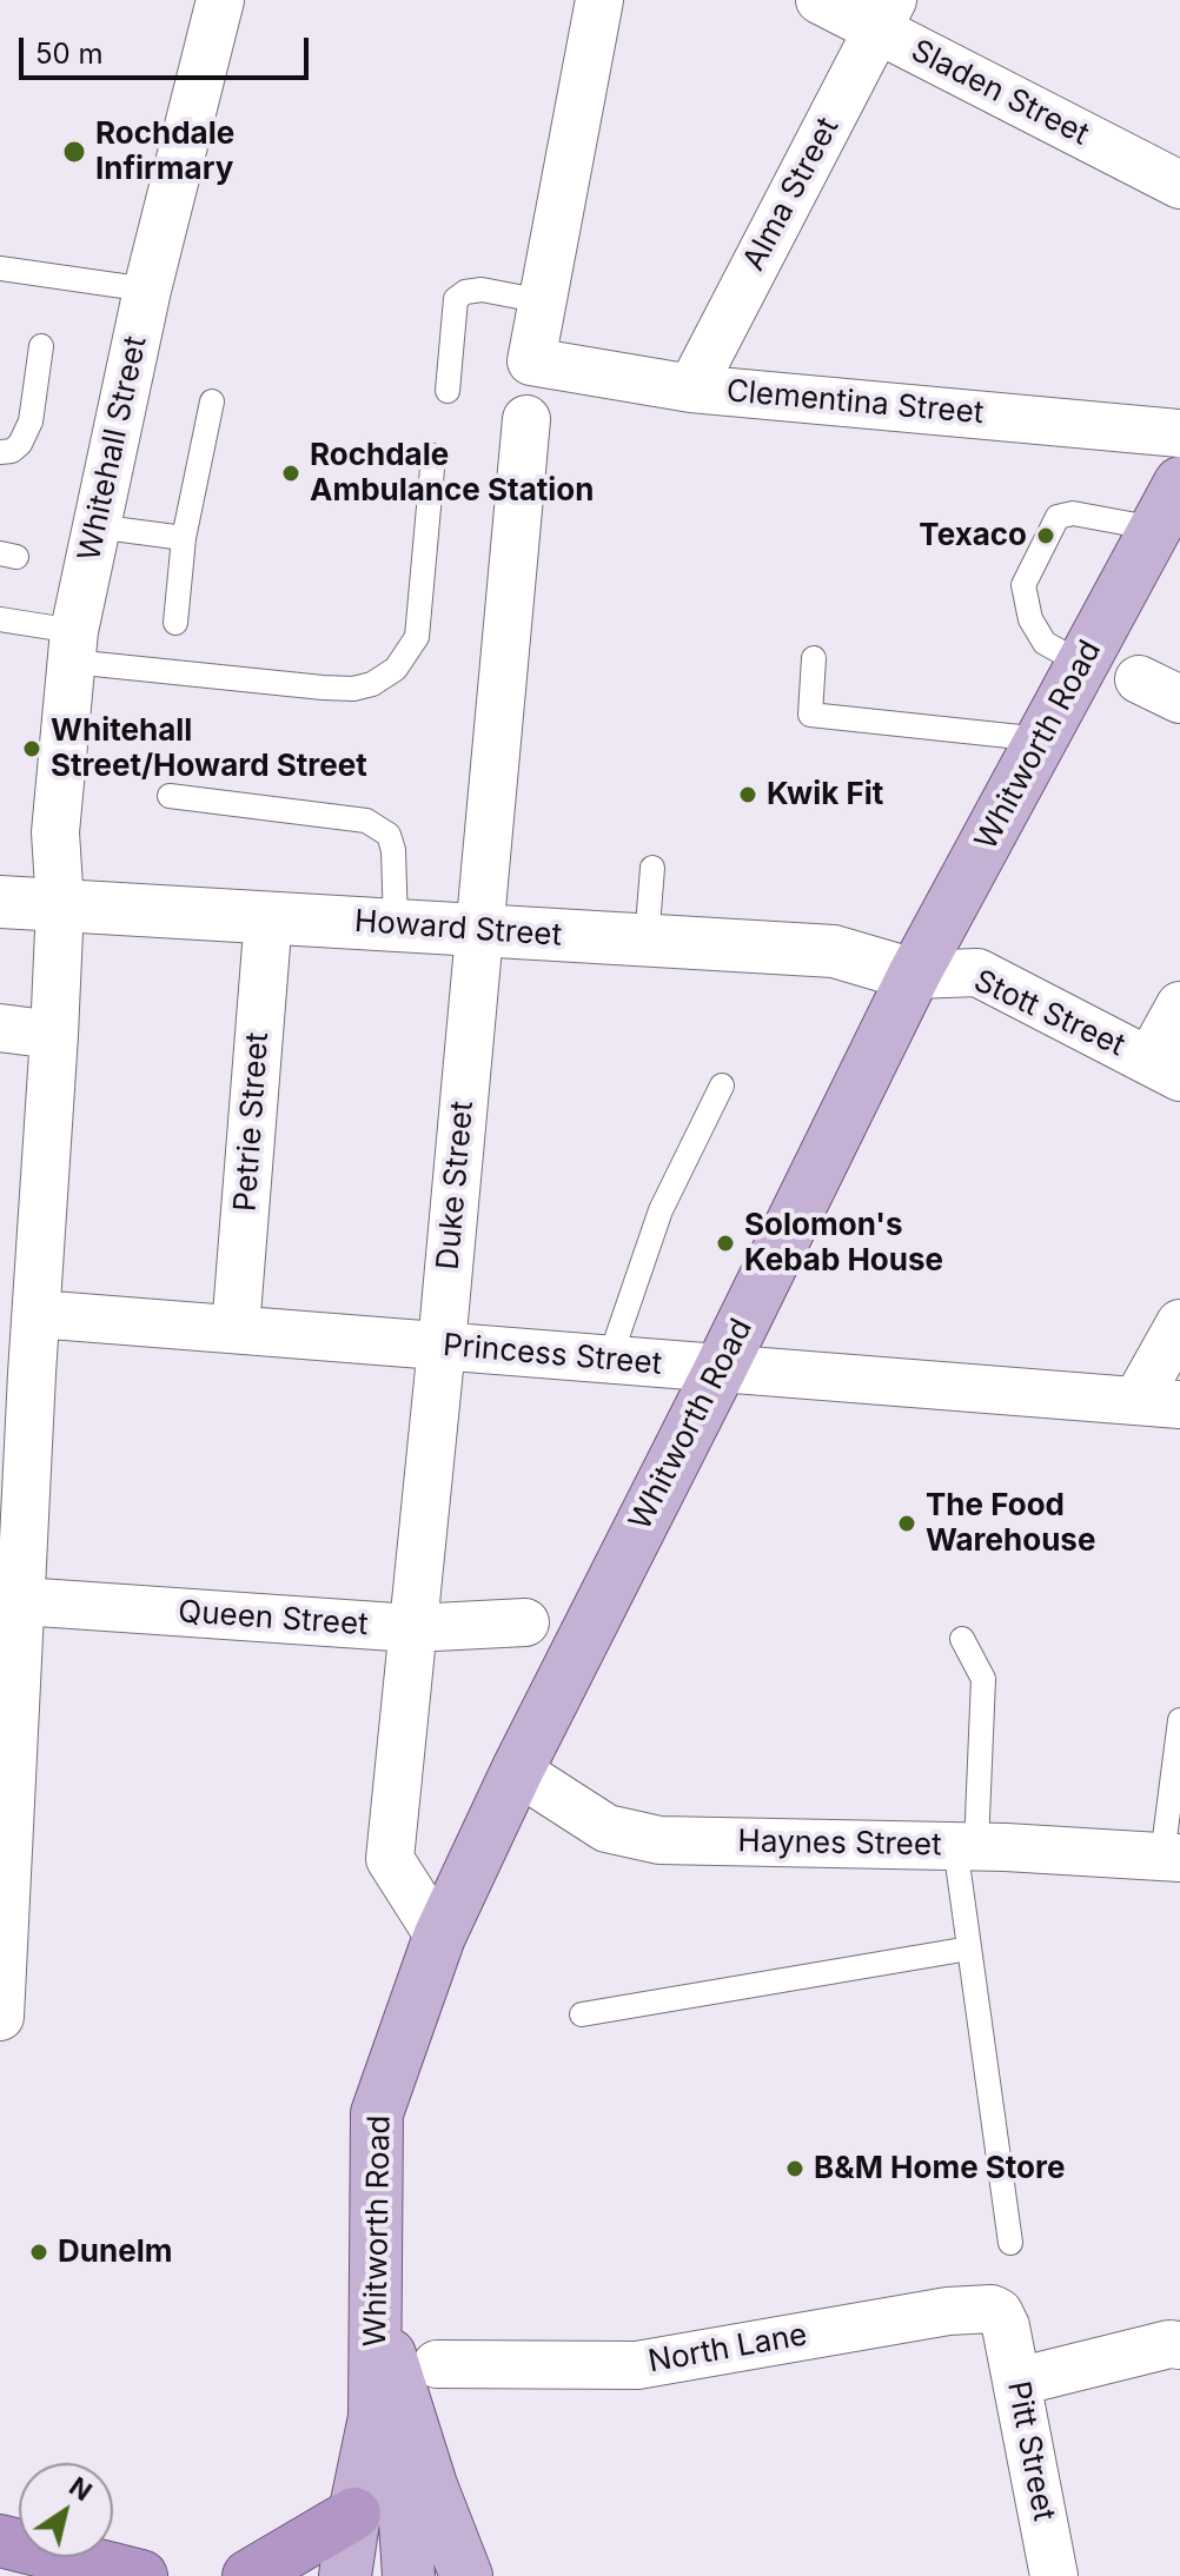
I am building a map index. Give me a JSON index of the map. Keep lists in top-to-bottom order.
{
  "streets": {
    "main road": ["Whitworth Road"],
    "street": [
      "Sladen Street",
      "Alma Street",
      "Clementina Street",
      "Whitehall Street",
      "Howard Street",
      "Stott Street",
      "Petrie Street",
      "Duke Street",
      "Princess Street",
      "Queen Street",
      "Haynes Street",
      "North Lane",
      "Pitt Street"
    ]
  },
  "crossings": [
    ["Sladen Street", "Alma Street"],
    ["Alma Street", "Clementina Street"],
    ["Whitehall Street", "Howard Street"],
    ["Whitehall Street", "Princess Street"],
    ["Whitehall Street", "Queen Street"],
    ["Whitworth Road", "Howard Street"],
    ["Whitworth Road", "Stott Street"],
    ["Whitworth Road", "Duke Street"],
    ["Whitworth Road", "Princess Street"],
    ["Whitworth Road", "Haynes Street"],
    ["Howard Street", "Stott Street"],
    ["Howard Street", "Petrie Street"],
    ["Howard Street", "Duke Street"],
    ["Petrie Street", "Princess Street"],
    ["Duke Street", "Princess Street"],
    ["Duke Street", "Queen Street"],
    ["North Lane", "Pitt Street"]
  ],
  "places": [
    "Rochdale Infirmary",
    "Rochdale Ambulance Station",
    "Texaco",
    "Whitehall Street/Howard Street",
    "Kwik Fit",
    "Solomon's Kebab House",
    "The Food Warehouse",
    "B&M Home Store",
    "Dunelm"
  ],
  "scale_bar": "50 m",
  "north": "top right"
}
